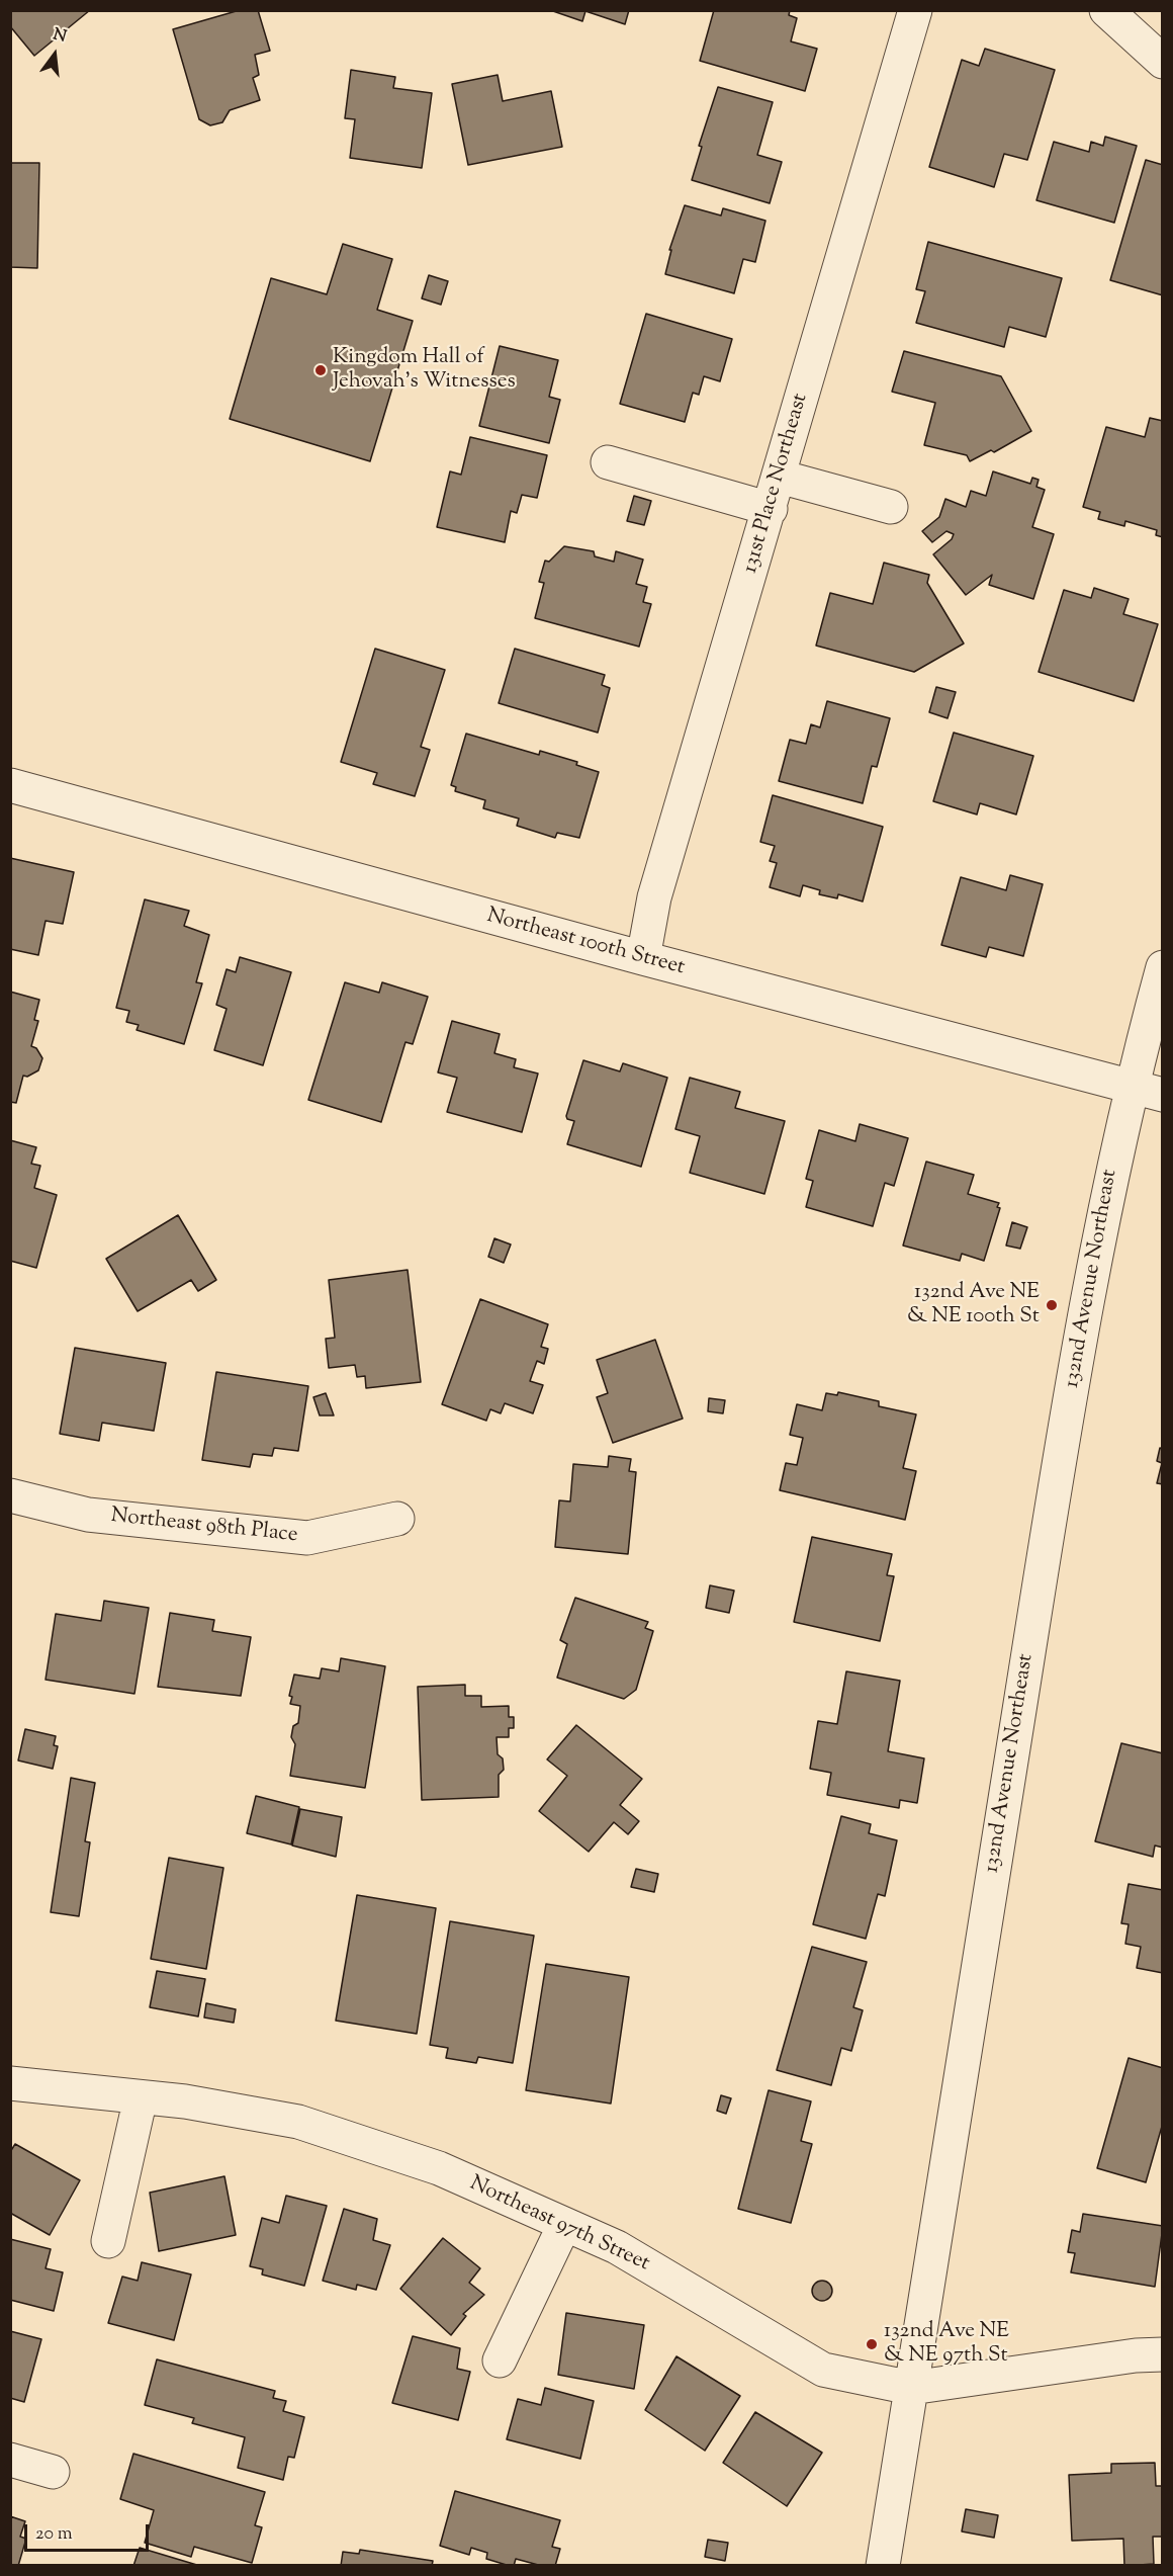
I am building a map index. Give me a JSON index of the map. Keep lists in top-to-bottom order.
{
  "streets": {
    "street": [
      "131st Place Northeast",
      "Northeast 100th Street",
      "132nd Avenue Northeast",
      "Northeast 98th Place",
      "Northeast 97th Street"
    ]
  },
  "crossings": [
    ["131st Place Northeast", "Northeast 100th Street"],
    ["Northeast 100th Street", "132nd Avenue Northeast"],
    ["132nd Avenue Northeast", "Northeast 97th Street"]
  ],
  "places": ["Kingdom Hall of Jehovah's Witnesses", "132nd Ave NE & NE 100th St", "132nd Ave NE & NE 97th St"],
  "scale_bar": "20 m",
  "north": "top"
}
